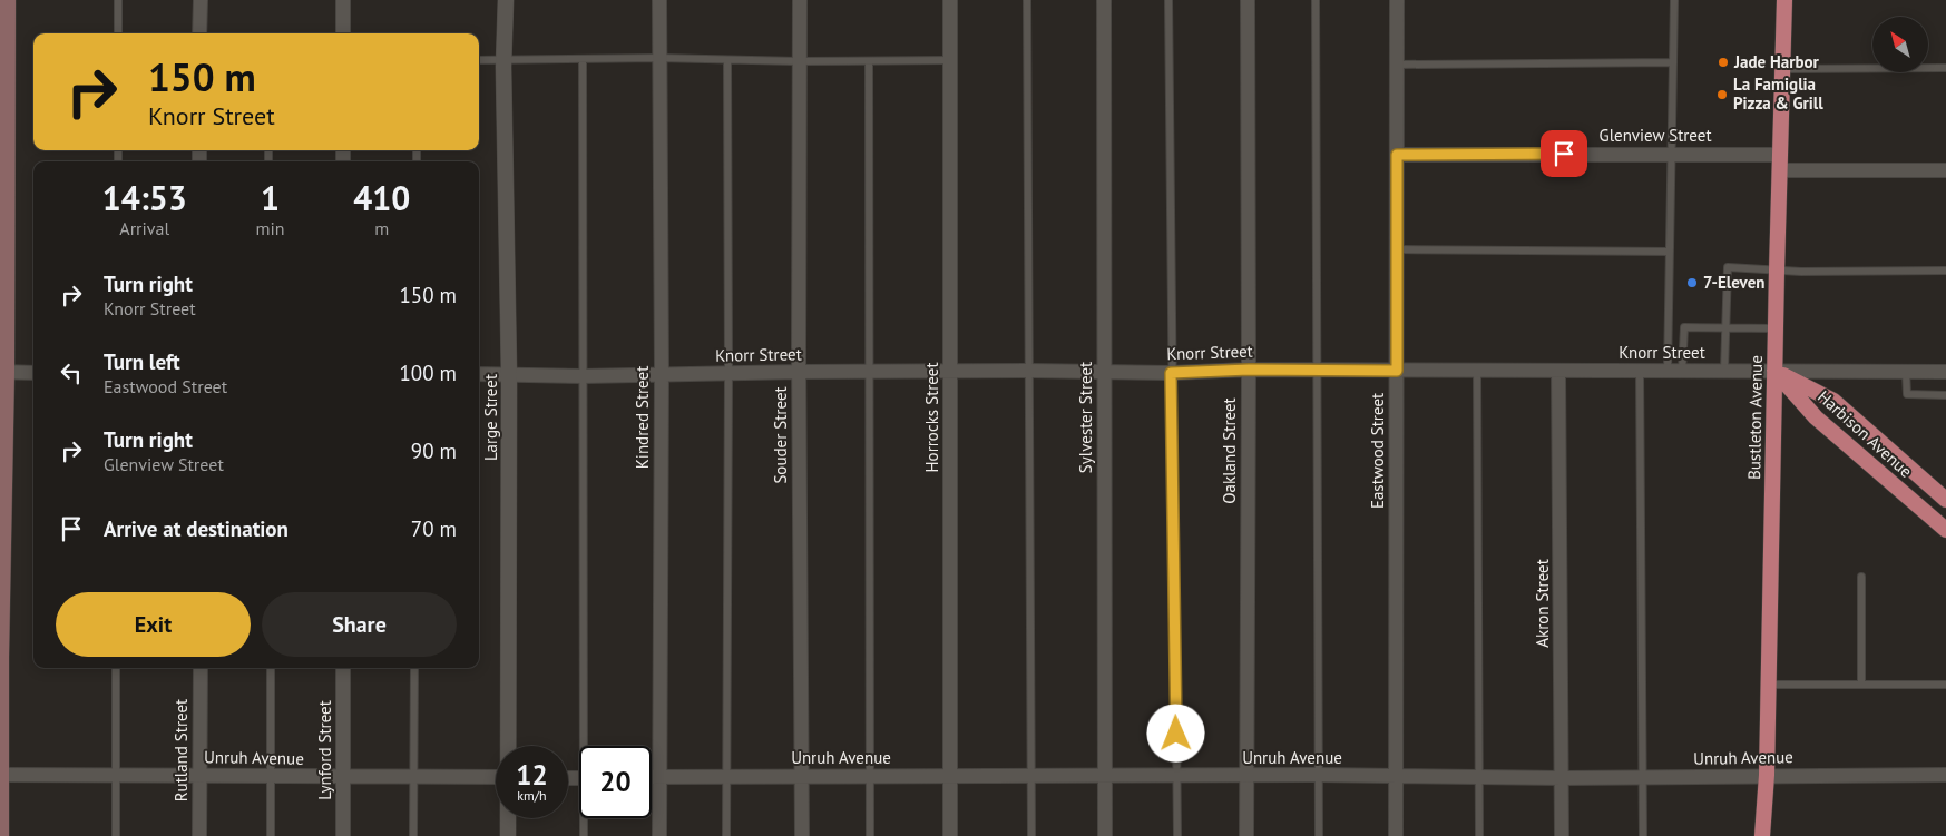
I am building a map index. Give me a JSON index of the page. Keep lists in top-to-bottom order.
{
  "streets": {
    "main road": ["Bustleton Avenue", "Harbison Avenue"],
    "street": [
      "Glenview Street",
      "Knorr Street",
      "Large Street",
      "Kindred Street",
      "Horrocks Street",
      "Sylvester Street",
      "Souder Street",
      "Oakland Street",
      "Eastwood Street",
      "Akron Street",
      "Rutland Street",
      "Lynford Street",
      "Unruh Avenue"
    ]
  },
  "crossings": [
    ["Glenview Street", "Bustleton Avenue"],
    ["Glenview Street", "Eastwood Street"],
    ["Knorr Street", "Large Street"],
    ["Knorr Street", "Kindred Street"],
    ["Knorr Street", "Horrocks Street"],
    ["Knorr Street", "Sylvester Street"],
    ["Knorr Street", "Bustleton Avenue"],
    ["Knorr Street", "Harbison Avenue"],
    ["Knorr Street", "Souder Street"],
    ["Knorr Street", "Oakland Street"],
    ["Knorr Street", "Eastwood Street"],
    ["Knorr Street", "Akron Street"],
    ["Kindred Street", "Unruh Avenue"],
    ["Horrocks Street", "Unruh Avenue"],
    ["Sylvester Street", "Unruh Avenue"],
    ["Bustleton Avenue", "Harbison Avenue"],
    ["Bustleton Avenue", "Unruh Avenue"],
    ["Souder Street", "Unruh Avenue"],
    ["Oakland Street", "Unruh Avenue"],
    ["Eastwood Street", "Unruh Avenue"],
    ["Akron Street", "Unruh Avenue"],
    ["Rutland Street", "Unruh Avenue"],
    ["Lynford Street", "Unruh Avenue"]
  ],
  "places": ["Jade Harbor", "La Famiglia Pizza & Grill", "7-Eleven"],
  "north": "top left",
  "page": {
    "turn": ["150 m", "Knorr Street"],
    "eta": [
      "14:53",
      "Arrival",
      "1",
      "min",
      "410",
      "m"
    ],
    "list": [
      {
        "name": "Turn right",
        "note": "Knorr Street",
        "value": "150 m"
      },
      {
        "name": "Turn left",
        "note": "Eastwood Street",
        "value": "100 m"
      },
      {
        "name": "Turn right",
        "note": "Glenview Street",
        "value": "90 m"
      },
      {
        "name": "Arrive at destination",
        "value": "70 m"
      }
    ],
    "buttons": ["Exit", "Share"],
    "speed": "12 km/h",
    "limit": "20"
  }
}
